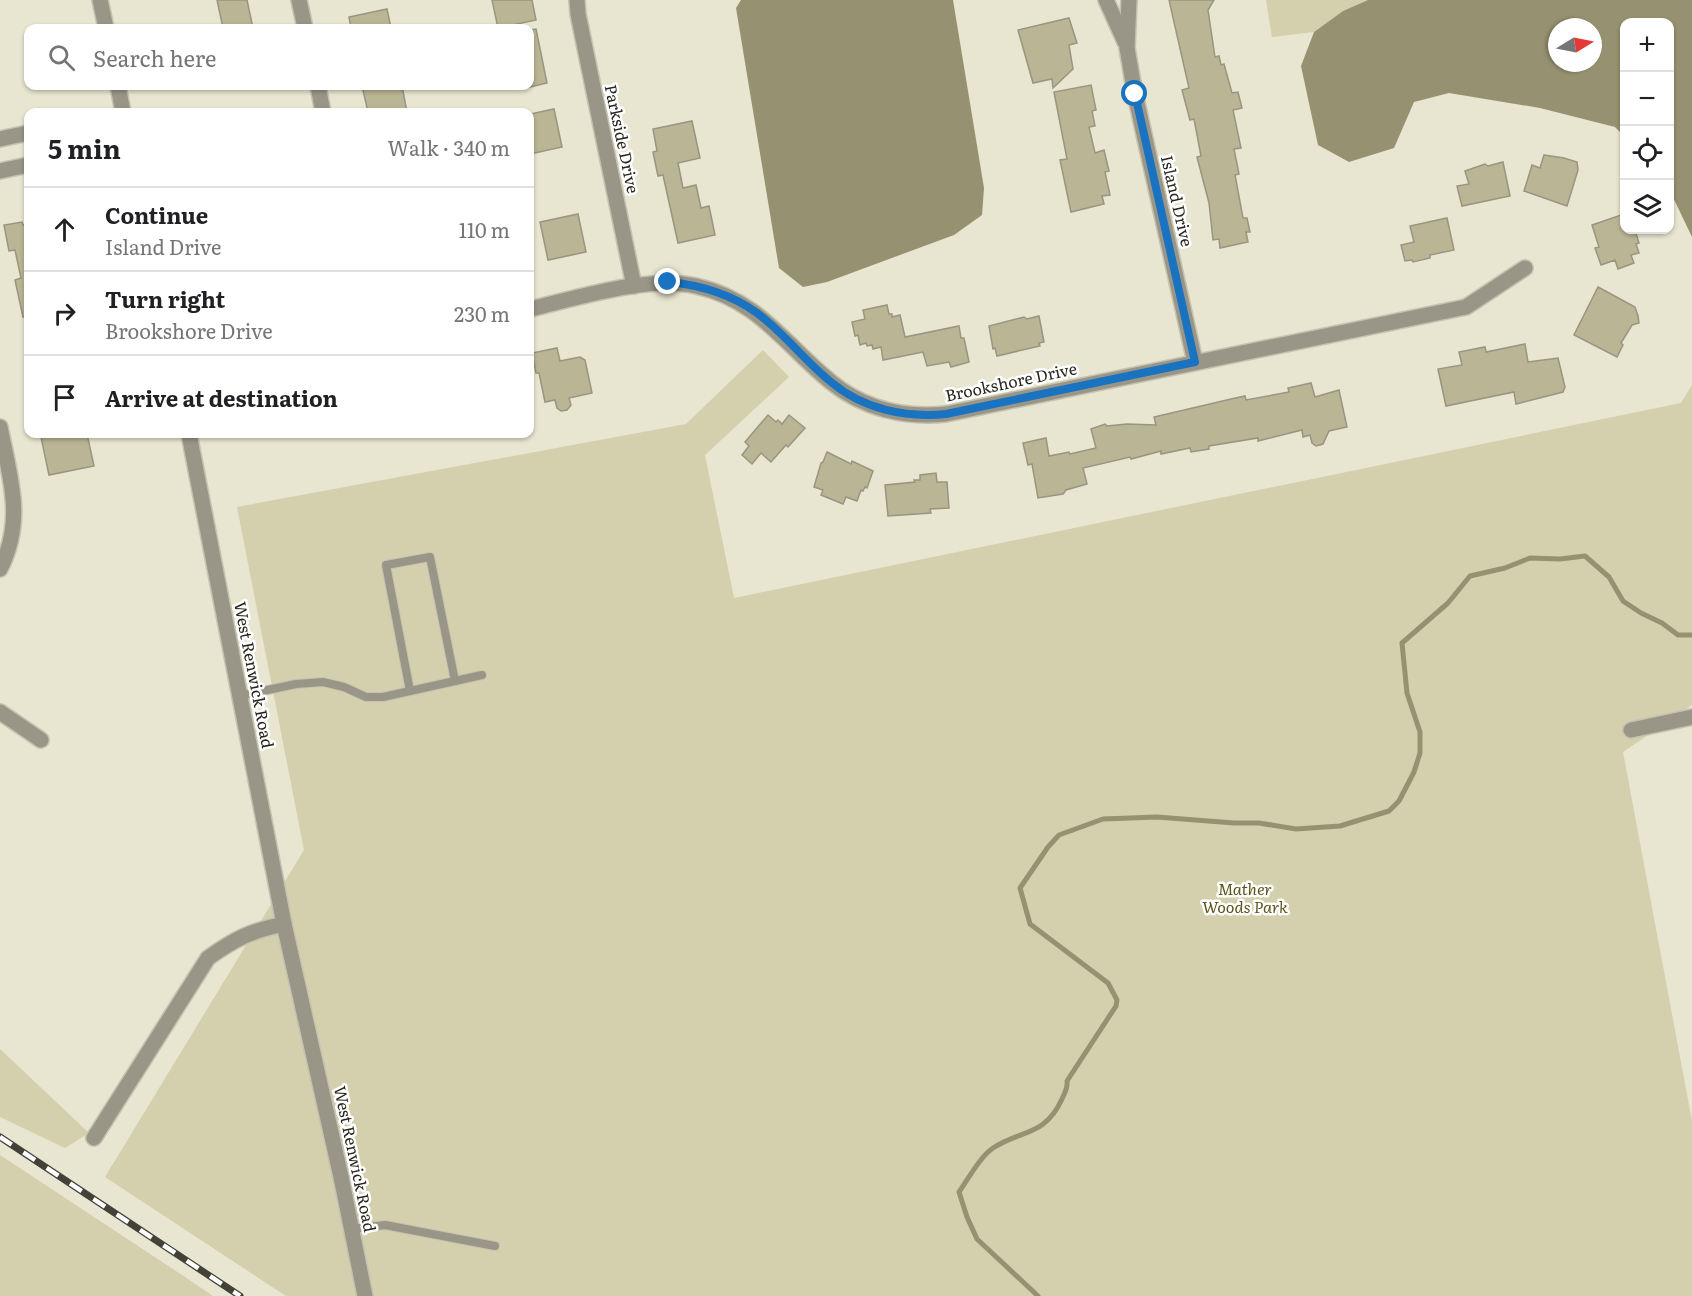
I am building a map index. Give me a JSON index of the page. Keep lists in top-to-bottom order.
{
  "streets": {
    "street": [
      "Parkside Drive",
      "Island Drive",
      "Brookshore Drive",
      "West Renwick Road"
    ]
  },
  "crossings": [
    ["Parkside Drive", "Brookshore Drive"],
    ["Island Drive", "Brookshore Drive"]
  ],
  "parks": ["Mather Woods Park"],
  "north": "right",
  "page": {
    "map_buttons": ["+", "−"],
    "search": "Search here",
    "heading": ["5 min", "Walk · 340 m"],
    "list": [
      ["Continue", "Island Drive", "110 m"],
      ["Turn right", "Brookshore Drive", "230 m"],
      "Arrive at destination"
    ]
  }
}
